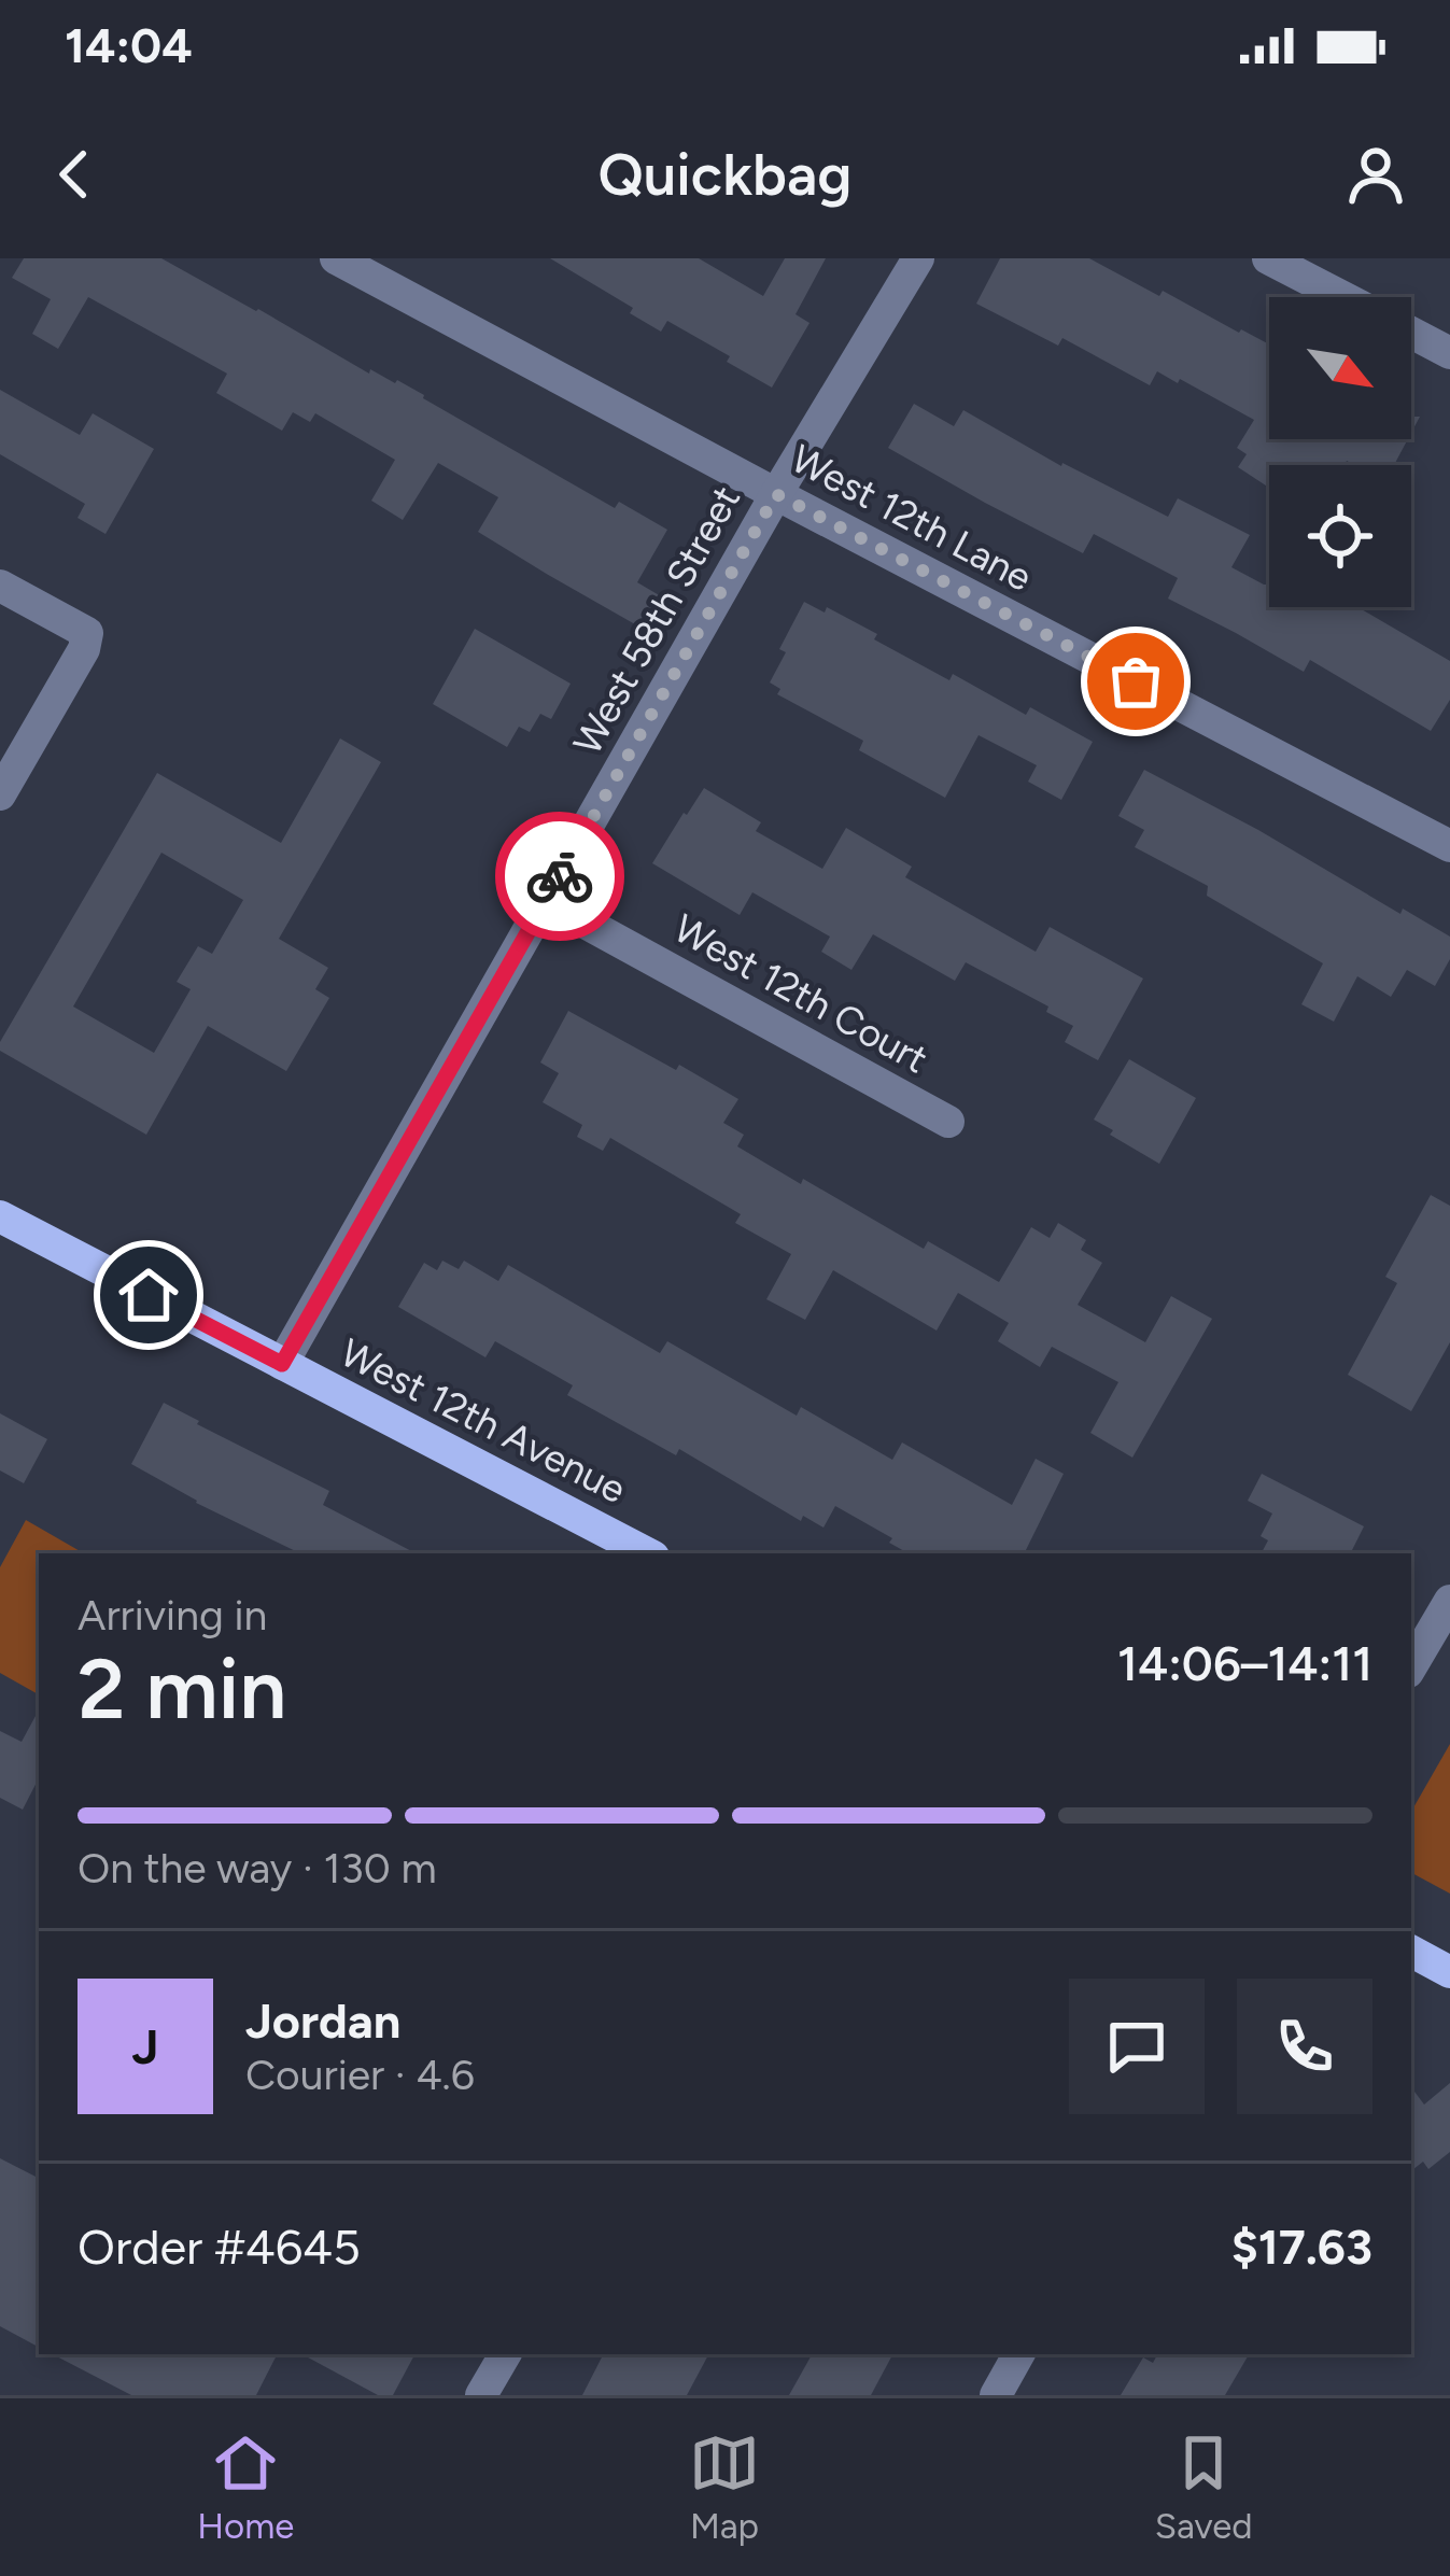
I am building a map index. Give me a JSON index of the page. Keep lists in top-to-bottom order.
{
  "streets": {
    "main road": ["West 12th Avenue"],
    "street": ["West 12th Lane", "West 58th Street", "West 12th Court"]
  },
  "crossings": [
    ["West 12th Lane", "West 58th Street"],
    ["West 58th Street", "West 12th Court"],
    ["West 58th Street", "West 12th Avenue"]
  ],
  "north": "bottom right",
  "page": {
    "status": "14:04",
    "header": "Quickbag",
    "heading": ["2 min", "Arriving in", "14:06–14:11"],
    "panel": [
      "Jordan",
      "Courier · 4.6",
      "Order #4645",
      "$17.63"
    ],
    "bar": "On the way · 130 m",
    "round": "J",
    "tabs": ["Home", "Map", "Saved"]
  }
}
